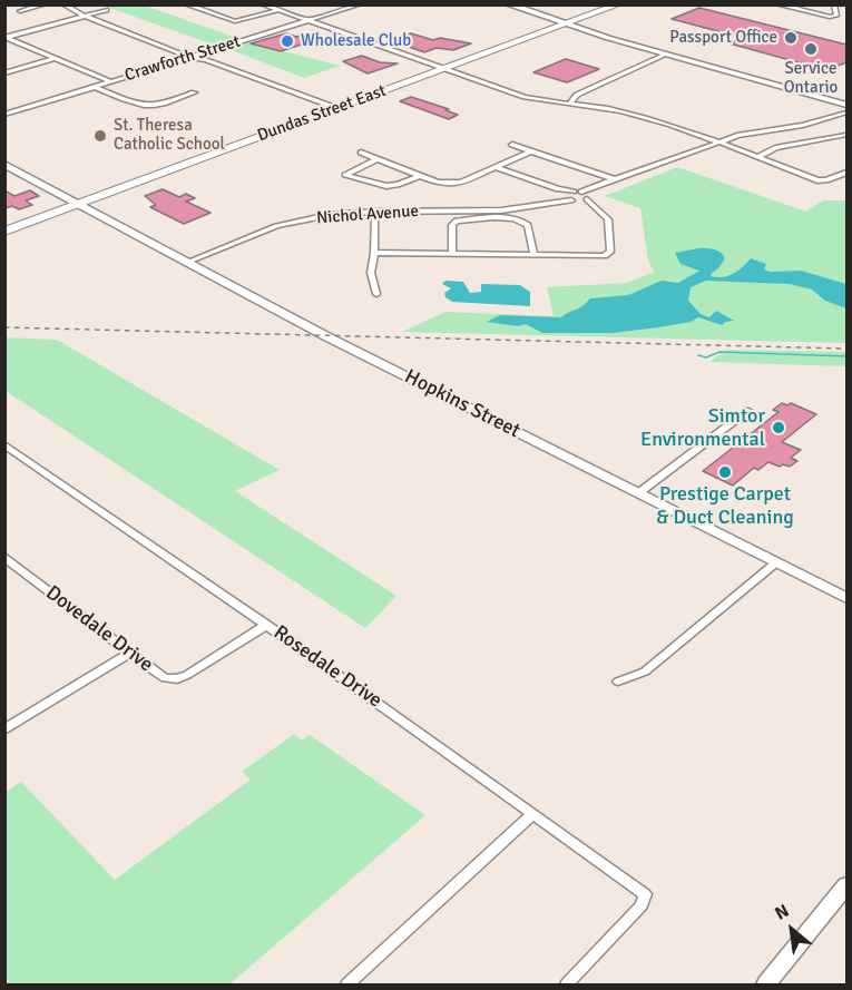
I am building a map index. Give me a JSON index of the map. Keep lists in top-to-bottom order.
{
  "streets": {
    "main road": ["Dundas Street East", "Hopkins Street"],
    "street": [
      "Crawforth Street",
      "Nichol Avenue",
      "Dovedale Drive",
      "Rosedale Drive"
    ]
  },
  "crossings": [
    ["Dundas Street East", "Hopkins Street"],
    ["Nichol Avenue", "Hopkins Street"],
    ["Dovedale Drive", "Rosedale Drive"]
  ],
  "places": [
    "Passport Office",
    "Wholesale Club",
    "Service Ontario",
    "St. Theresa Catholic School",
    "Simtor Environmental",
    "Prestige Carpet & Duct Cleaning"
  ],
  "north": "top left"
}
